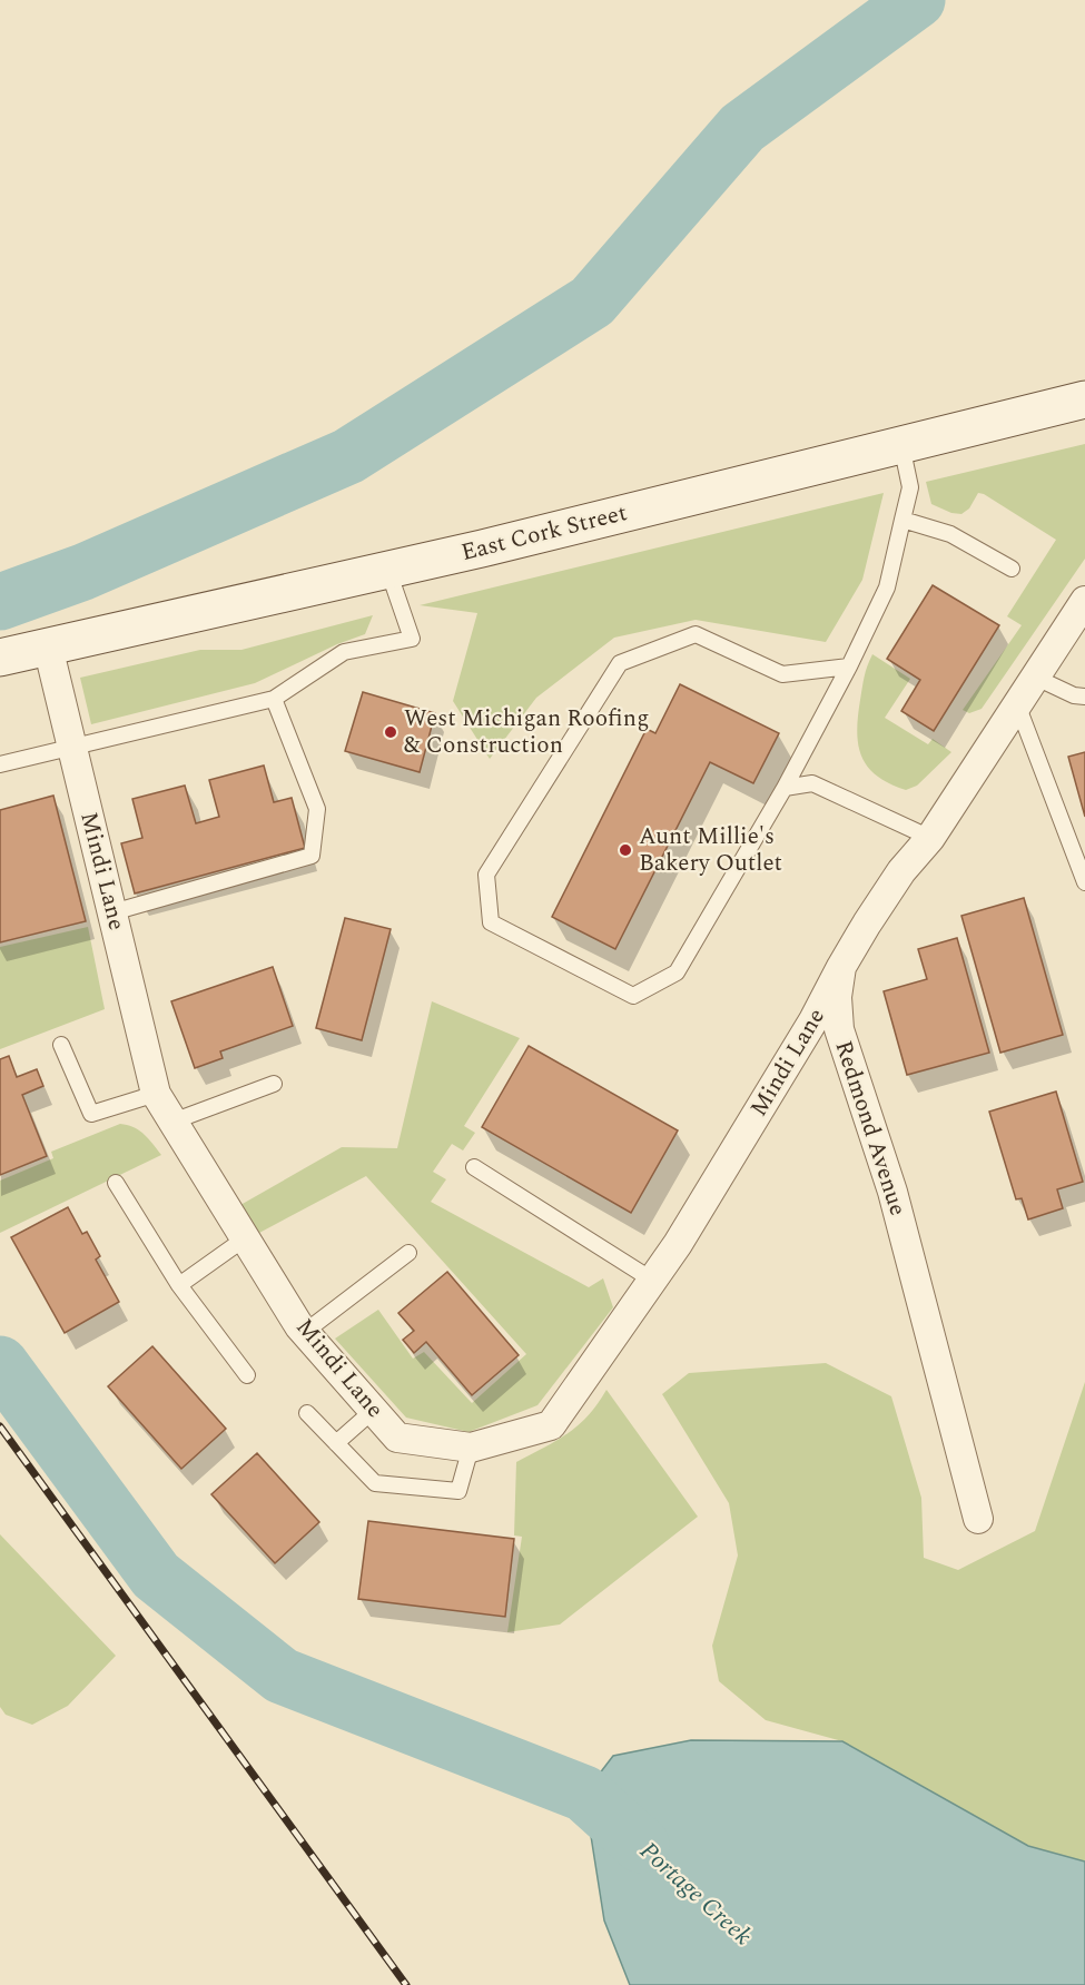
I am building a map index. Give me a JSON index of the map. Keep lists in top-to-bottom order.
{
  "streets": {
    "street": ["East Cork Street", "Mindi Lane", "Redmond Avenue"]
  },
  "crossings": [
    ["East Cork Street", "Mindi Lane"],
    ["Mindi Lane", "Redmond Avenue"]
  ],
  "water": ["Portage Creek"],
  "places": ["West Michigan Roofing & Construction", "Aunt Millie's Bakery Outlet"]
}
